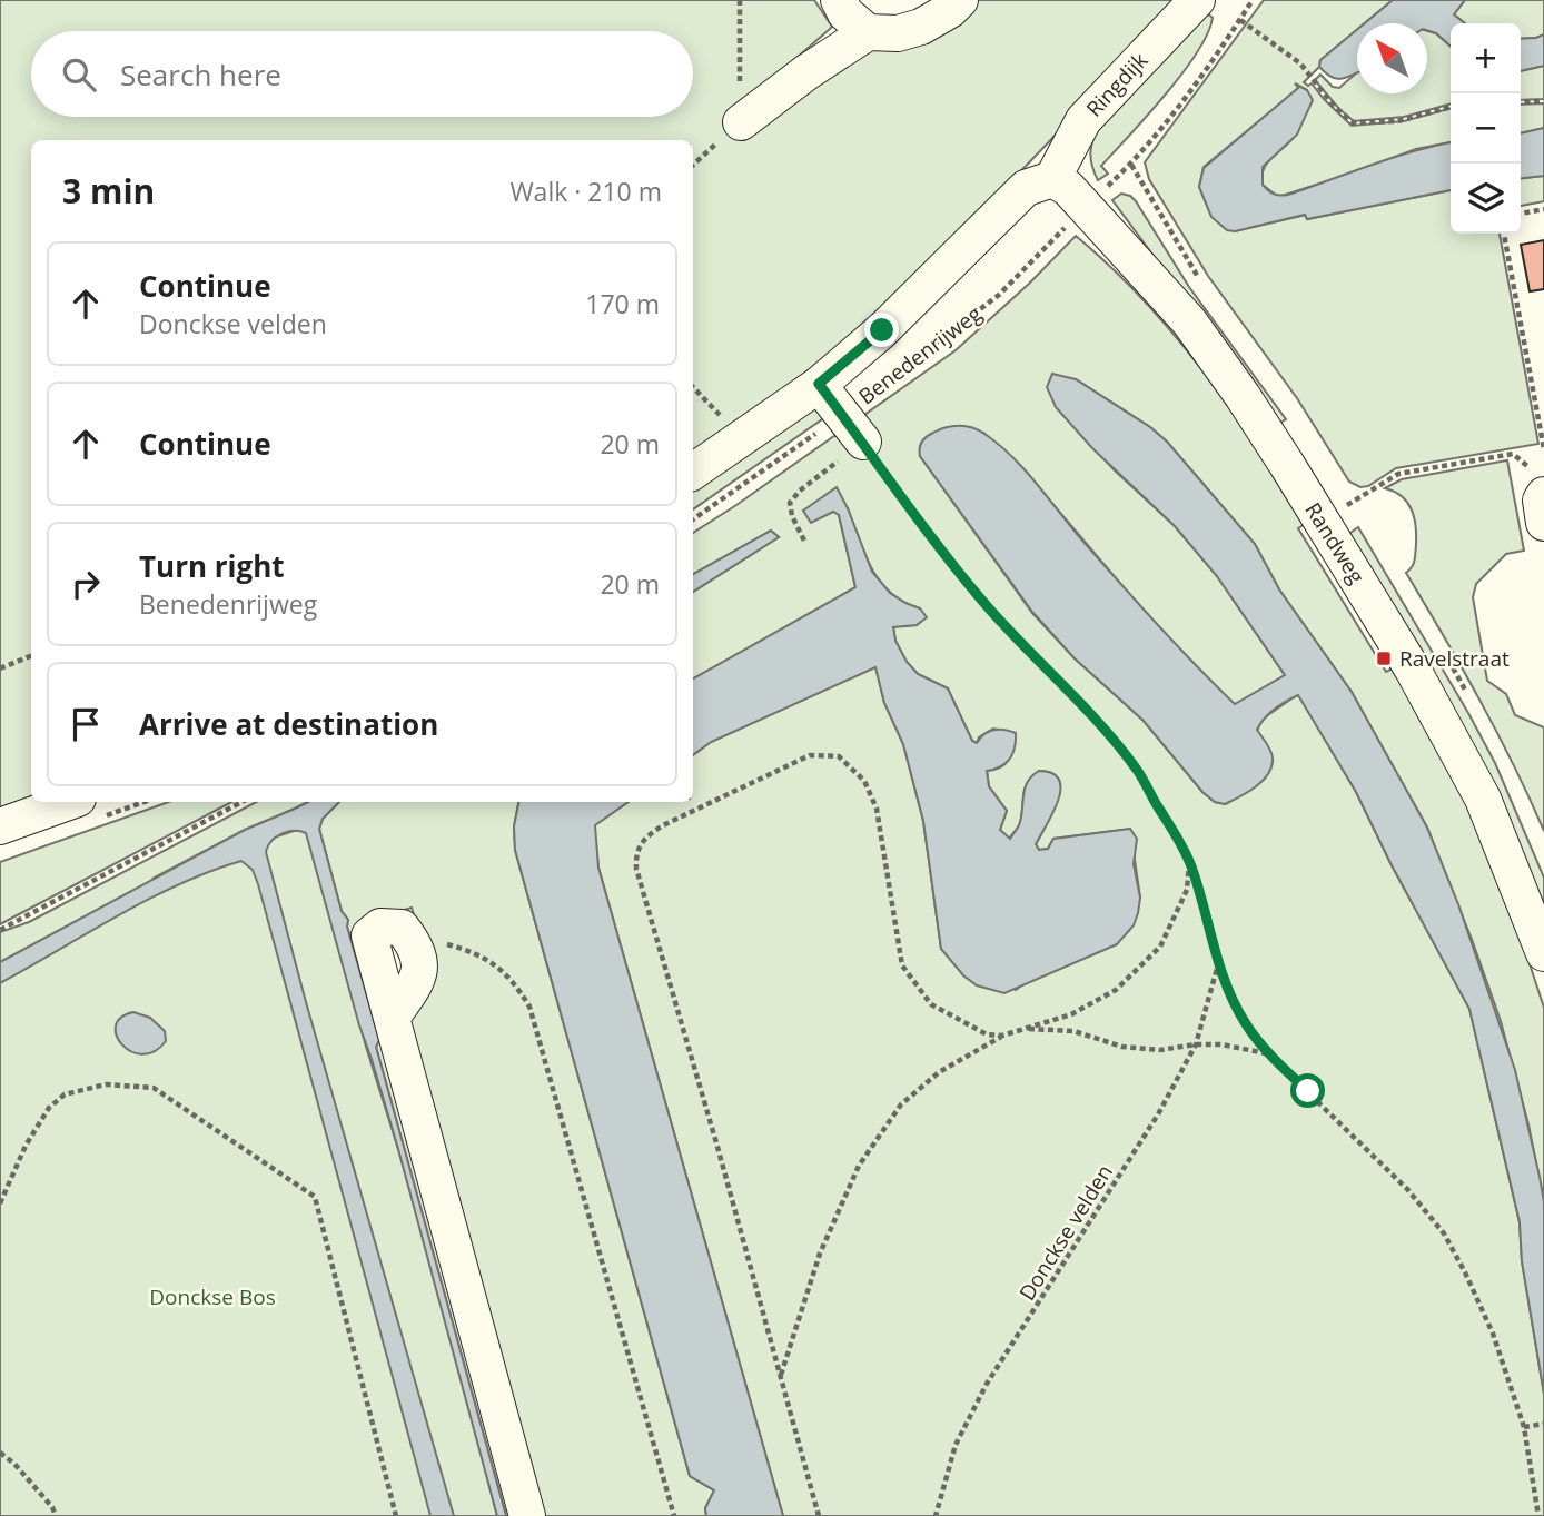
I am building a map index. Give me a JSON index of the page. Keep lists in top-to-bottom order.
{
  "streets": {
    "street": ["Ringdijk", "Benedenrijweg", "Randweg"],
    "path": ["Donckse velden"]
  },
  "crossings": [
    ["Ringdijk", "Benedenrijweg"],
    ["Ringdijk", "Randweg"],
    ["Benedenrijweg", "Randweg"]
  ],
  "parks": ["Donckse Bos"],
  "places": {
    "transit": ["Ravelstraat"]
  },
  "north": "top left",
  "page": {
    "map_buttons": ["+", "−"],
    "search": "Search here",
    "heading": ["3 min", "Walk · 210 m"],
    "list": [
      ["Continue", "Donckse velden", "170 m"],
      ["Continue", "20 m"],
      ["Turn right", "Benedenrijweg", "20 m"],
      "Arrive at destination"
    ]
  }
}
